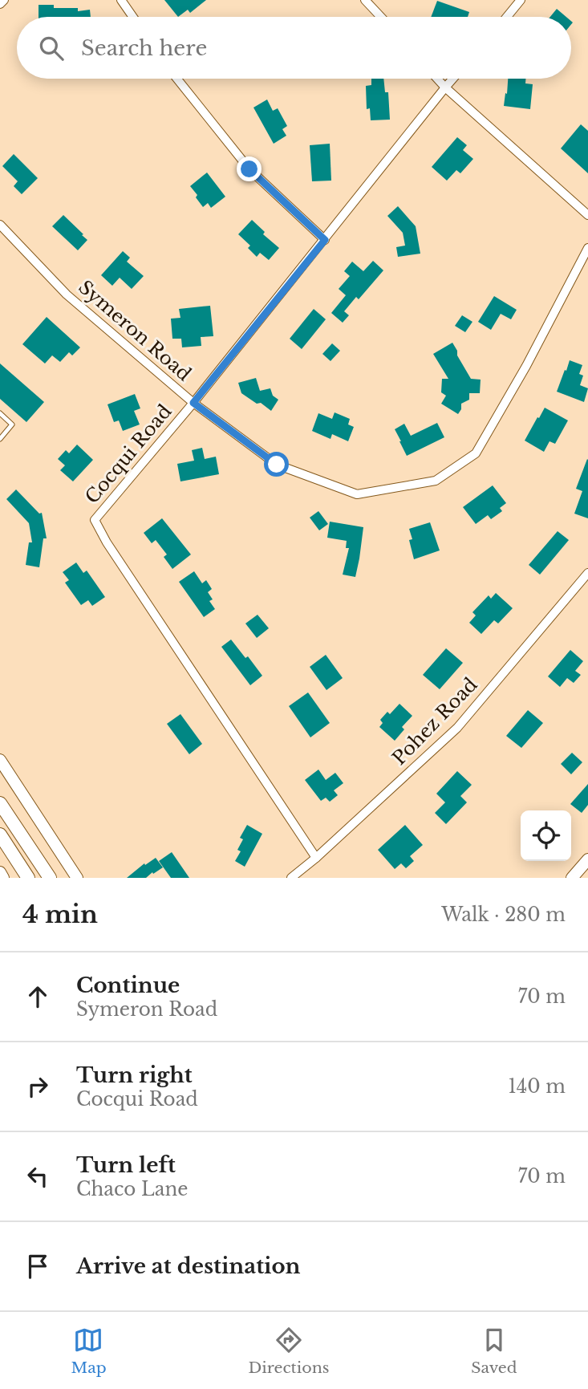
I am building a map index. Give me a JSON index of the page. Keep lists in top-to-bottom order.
{
  "streets": {
    "street": ["Symeron Road", "Cocqui Road", "Pohez Road"]
  },
  "crossings": [
    ["Symeron Road", "Cocqui Road"],
    ["Cocqui Road", "Pohez Road"]
  ],
  "page": {
    "search": "Search here",
    "heading": ["4 min", "Walk · 280 m"],
    "list": [
      ["Continue", "Symeron Road", "70 m"],
      ["Turn right", "Cocqui Road", "140 m"],
      ["Turn left", "Chaco Lane", "70 m"],
      "Arrive at destination"
    ],
    "nav": ["Map", "Directions", "Saved"]
  }
}
